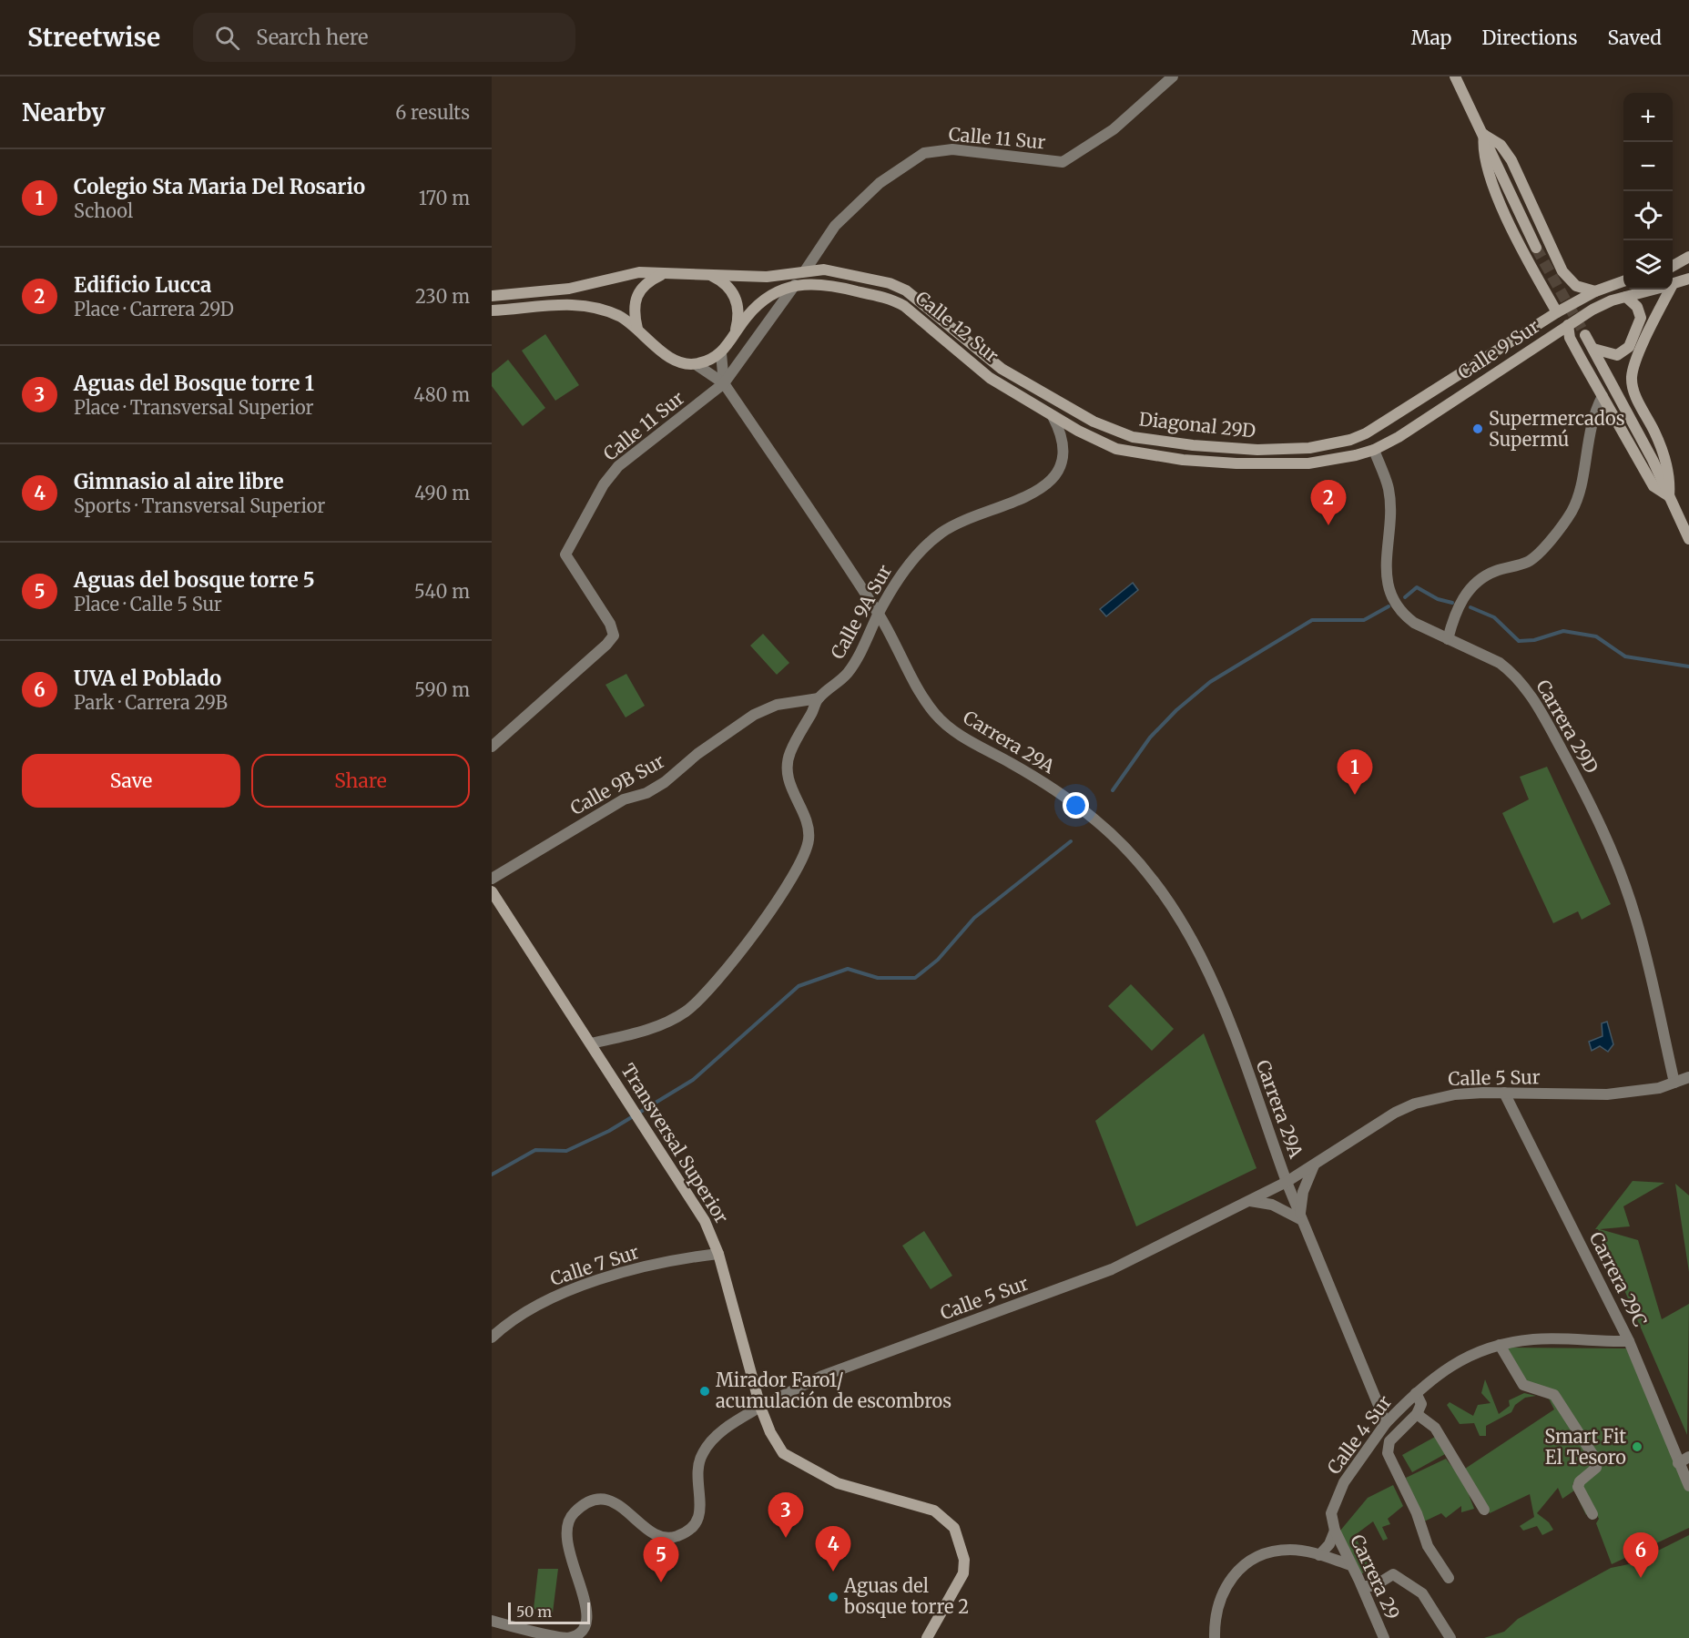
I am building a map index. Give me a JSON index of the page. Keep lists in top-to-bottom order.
{
  "streets": {
    "main road": [
      "Calle 12 Sur",
      "Calle 9 Sur",
      "Diagonal 29D",
      "Transversal Superior"
    ],
    "street": [
      "Calle 11 Sur",
      "Calle 9A Sur",
      "Carrera 29D",
      "Carrera 29A",
      "Calle 9B Sur",
      "Calle 5 Sur",
      "Calle 7 Sur",
      "Carrera 29C",
      "Calle 4 Sur",
      "Carrera 29"
    ]
  },
  "crossings": [
    ["Calle 11 Sur", "Calle 12 Sur"],
    ["Calle 11 Sur", "Carrera 29A"],
    ["Calle 12 Sur", "Diagonal 29D"],
    ["Calle 12 Sur", "Calle 9A Sur"],
    ["Calle 12 Sur", "Carrera 29A"],
    ["Calle 9 Sur", "Diagonal 29D"],
    ["Calle 9 Sur", "Carrera 29D"],
    ["Diagonal 29D", "Calle 9A Sur"],
    ["Calle 9A Sur", "Carrera 29A"],
    ["Calle 9A Sur", "Calle 9B Sur"],
    ["Calle 9A Sur", "Transversal Superior"],
    ["Carrera 29D", "Calle 5 Sur"],
    ["Carrera 29A", "Calle 5 Sur"],
    ["Carrera 29A", "Calle 4 Sur"],
    ["Calle 5 Sur", "Transversal Superior"],
    ["Calle 5 Sur", "Carrera 29C"],
    ["Transversal Superior", "Calle 7 Sur"],
    ["Carrera 29C", "Calle 4 Sur"],
    ["Calle 4 Sur", "Carrera 29"]
  ],
  "places": [
    "Supermercados Supermú",
    "Mirador Faro1/ acumulación de escombros",
    "Smart Fit El Tesoro",
    "Aguas del bosque torre 2"
  ],
  "scale_bar": "50 m",
  "page": {
    "header": "Streetwise",
    "search": "Search here",
    "nav": ["Map", "Directions", "Saved"],
    "heading": ["Nearby", "6 results"],
    "map_buttons": ["+", "−"],
    "list": [
      {
        "mark": "1",
        "name": "Colegio Sta Maria Del Rosario",
        "note": "School",
        "value": "170 m"
      },
      {
        "mark": "2",
        "name": "Edificio Lucca",
        "note": "Place · Carrera 29D",
        "value": "230 m"
      },
      {
        "mark": "3",
        "name": "Aguas del Bosque torre 1",
        "note": "Place · Transversal Superior",
        "value": "480 m"
      },
      {
        "mark": "4",
        "name": "Gimnasio al aire libre",
        "note": "Sports · Transversal Superior",
        "value": "490 m"
      },
      {
        "mark": "5",
        "name": "Aguas del bosque torre 5",
        "note": "Place · Calle 5 Sur",
        "value": "540 m"
      },
      {
        "mark": "6",
        "name": "UVA el Poblado",
        "note": "Park · Carrera 29B",
        "value": "590 m"
      }
    ],
    "pins": [
      "2",
      "1",
      "3",
      "4",
      "6",
      "5"
    ],
    "buttons": ["Save", "Share"],
    "scale": "50 m"
  }
}
